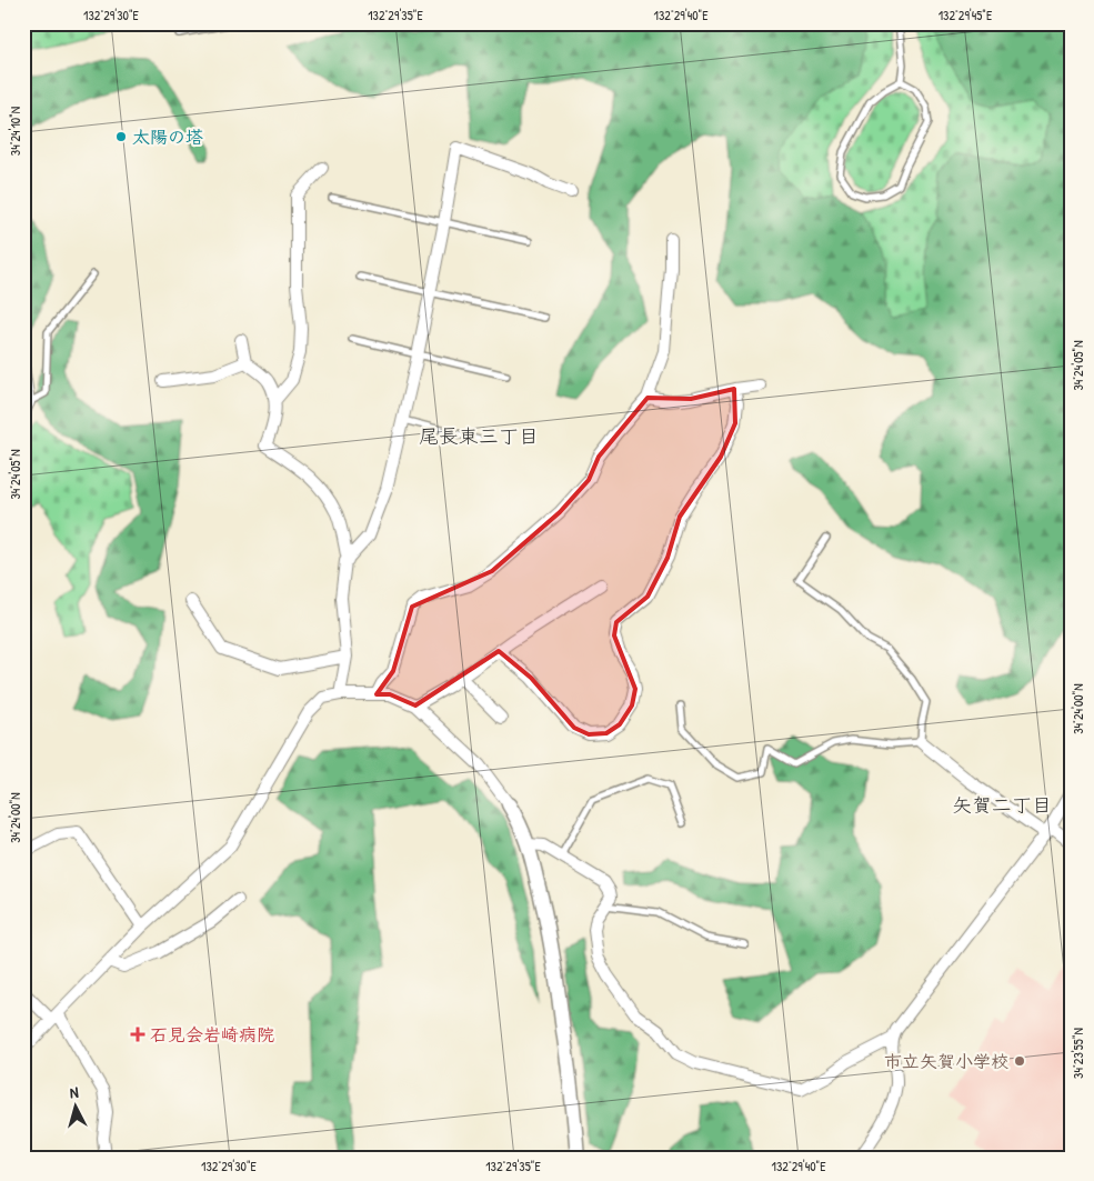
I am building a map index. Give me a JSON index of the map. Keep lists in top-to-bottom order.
{
  "districts": ["尾長東三丁目", "矢賀二丁目"],
  "places": {
    "other": ["太陽の塔", "市立矢賀小学校"],
    "health": ["石見会岩崎病院"]
  },
  "north": "top",
  "coordinates": [
    "132°29'30\"E",
    "132°29'35\"E",
    "132°29'40\"E",
    "132°29'45\"E",
    "34°24'10\"N",
    "34°24'05\"N",
    "34°24'00\"N",
    "34°23'55\"N"
  ]
}
